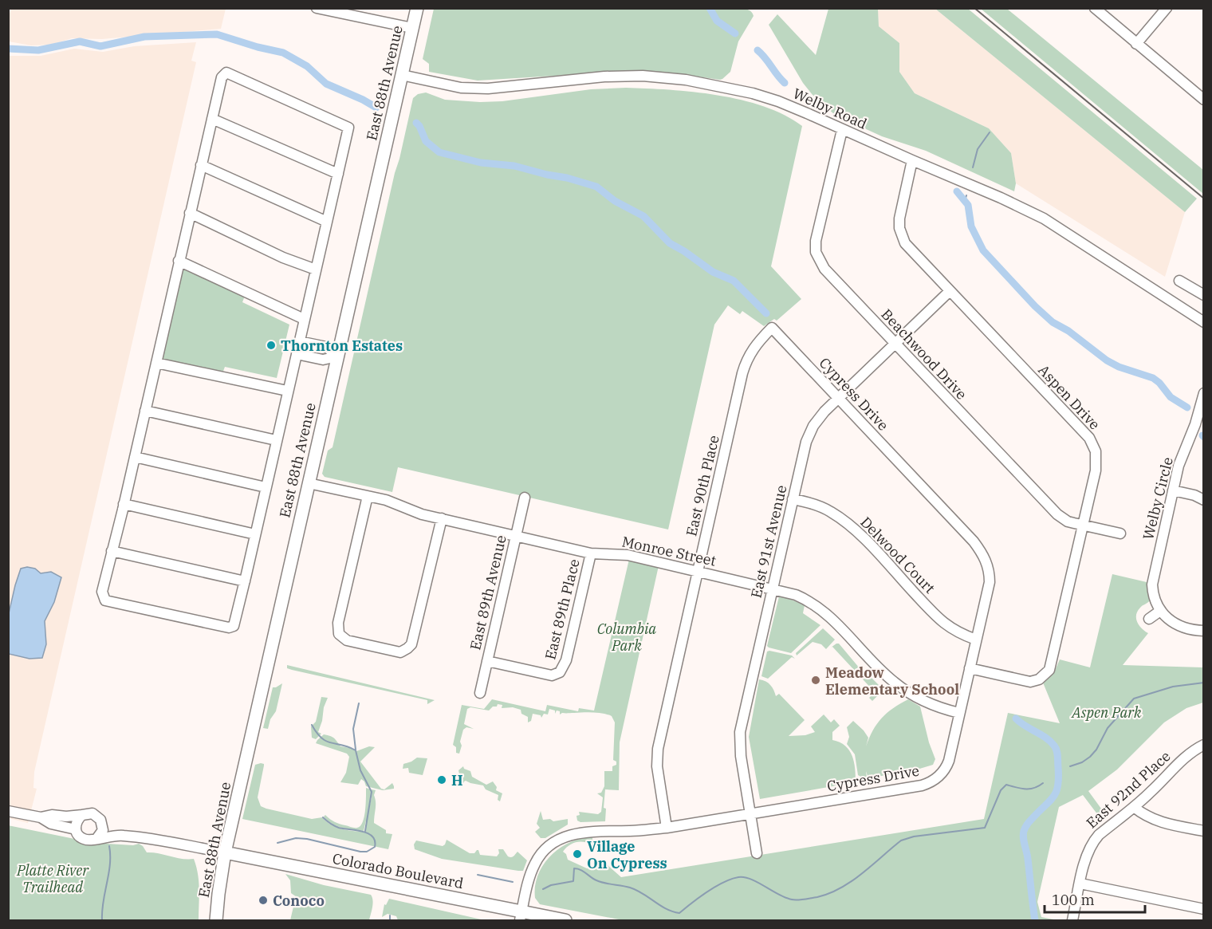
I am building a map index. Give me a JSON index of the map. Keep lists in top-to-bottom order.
{
  "streets": {
    "main road": ["East 88th Avenue", "Colorado Boulevard"],
    "street": [
      "Welby Road",
      "Beachwood Drive",
      "Cypress Drive",
      "Aspen Drive",
      "East 90th Place",
      "Welby Circle",
      "East 91st Avenue",
      "Monroe Street",
      "Delwood Court",
      "East 89th Avenue",
      "East 89th Place",
      "East 92nd Place"
    ]
  },
  "crossings": [
    ["East 88th Avenue", "Welby Road"],
    ["East 88th Avenue", "Monroe Street"],
    ["East 88th Avenue", "Colorado Boulevard"],
    ["Welby Road", "Beachwood Drive"],
    ["Welby Road", "Aspen Drive"],
    ["Beachwood Drive", "Aspen Drive"],
    ["Beachwood Drive", "East 91st Avenue"],
    ["Cypress Drive", "Aspen Drive"],
    ["Cypress Drive", "East 90th Place"],
    ["Cypress Drive", "East 91st Avenue"],
    ["Cypress Drive", "Monroe Street"],
    ["Cypress Drive", "Delwood Court"],
    ["Cypress Drive", "Colorado Boulevard"],
    ["Aspen Drive", "East 91st Avenue"],
    ["East 90th Place", "Monroe Street"],
    ["East 91st Avenue", "Monroe Street"],
    ["East 91st Avenue", "Delwood Court"],
    ["Monroe Street", "East 89th Avenue"],
    ["Monroe Street", "East 89th Place"],
    ["East 89th Avenue", "East 89th Place"]
  ],
  "parks": ["Columbia Park", "Aspen Park", "Platte River Trailhead"],
  "places": [
    "Thornton Estates",
    "Meadow Elementary School",
    "H",
    "Village On Cypress",
    "Conoco"
  ],
  "scale_bar": "100 m"
}
